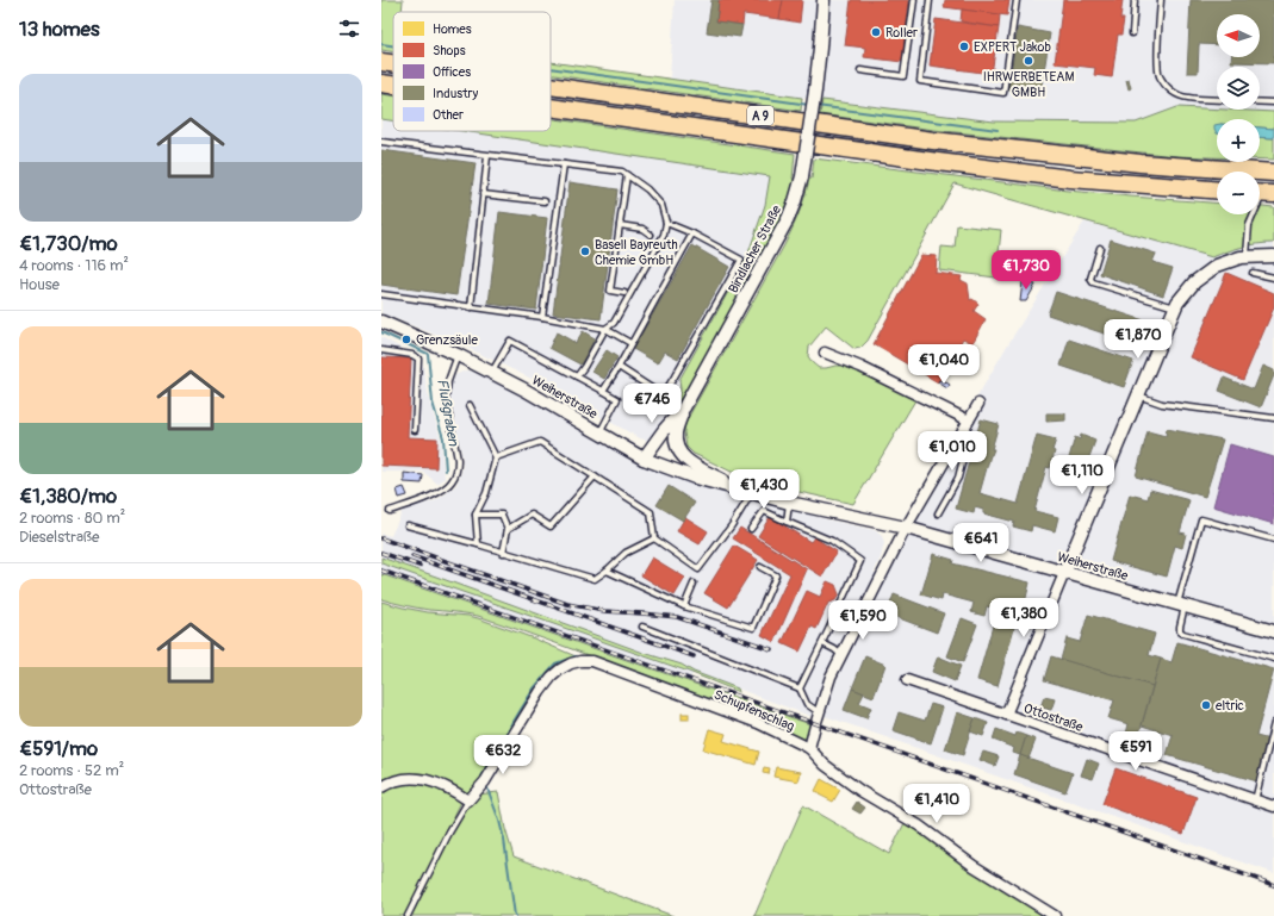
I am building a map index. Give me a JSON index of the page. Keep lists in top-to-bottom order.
{
  "streets": {
    "highway": ["A 9"],
    "street": [
      "Bindlacher Straße",
      "Weiherstraße",
      "Schupfenschlag",
      "Ottostraße"
    ]
  },
  "crossings": [
    ["Bindlacher Straße", "Weiherstraße"]
  ],
  "water": ["Flußgraben"],
  "places": [
    "Roller",
    "EXPERT Jakob",
    "IHRWERBETEAM GMBH",
    "Basell Bayreuth Chemie GmbH",
    "Grenzsäule",
    "eltric"
  ],
  "legend": [
    "Homes",
    "Shops",
    "Offices",
    "Industry",
    "Other"
  ],
  "north": "left",
  "page": {
    "heading": "13 homes",
    "map_buttons": ["+", "−"],
    "list": [
      {
        "name": "€1,730/mo",
        "note": "4 rooms · 116 m² · House"
      },
      {
        "name": "€1,380/mo",
        "note": "2 rooms · 80 m² · Dieselstraße"
      },
      {
        "name": "€591/mo",
        "note": "2 rooms · 52 m² · Ottostraße"
      }
    ],
    "price": [
      "€1,730",
      "€1,870",
      "€1,040",
      "€746",
      "€1,010",
      "€1,110",
      "€1,430",
      "€641",
      "€1,380",
      "€1,590",
      "€591",
      "€632",
      "€1,410"
    ]
  }
}
